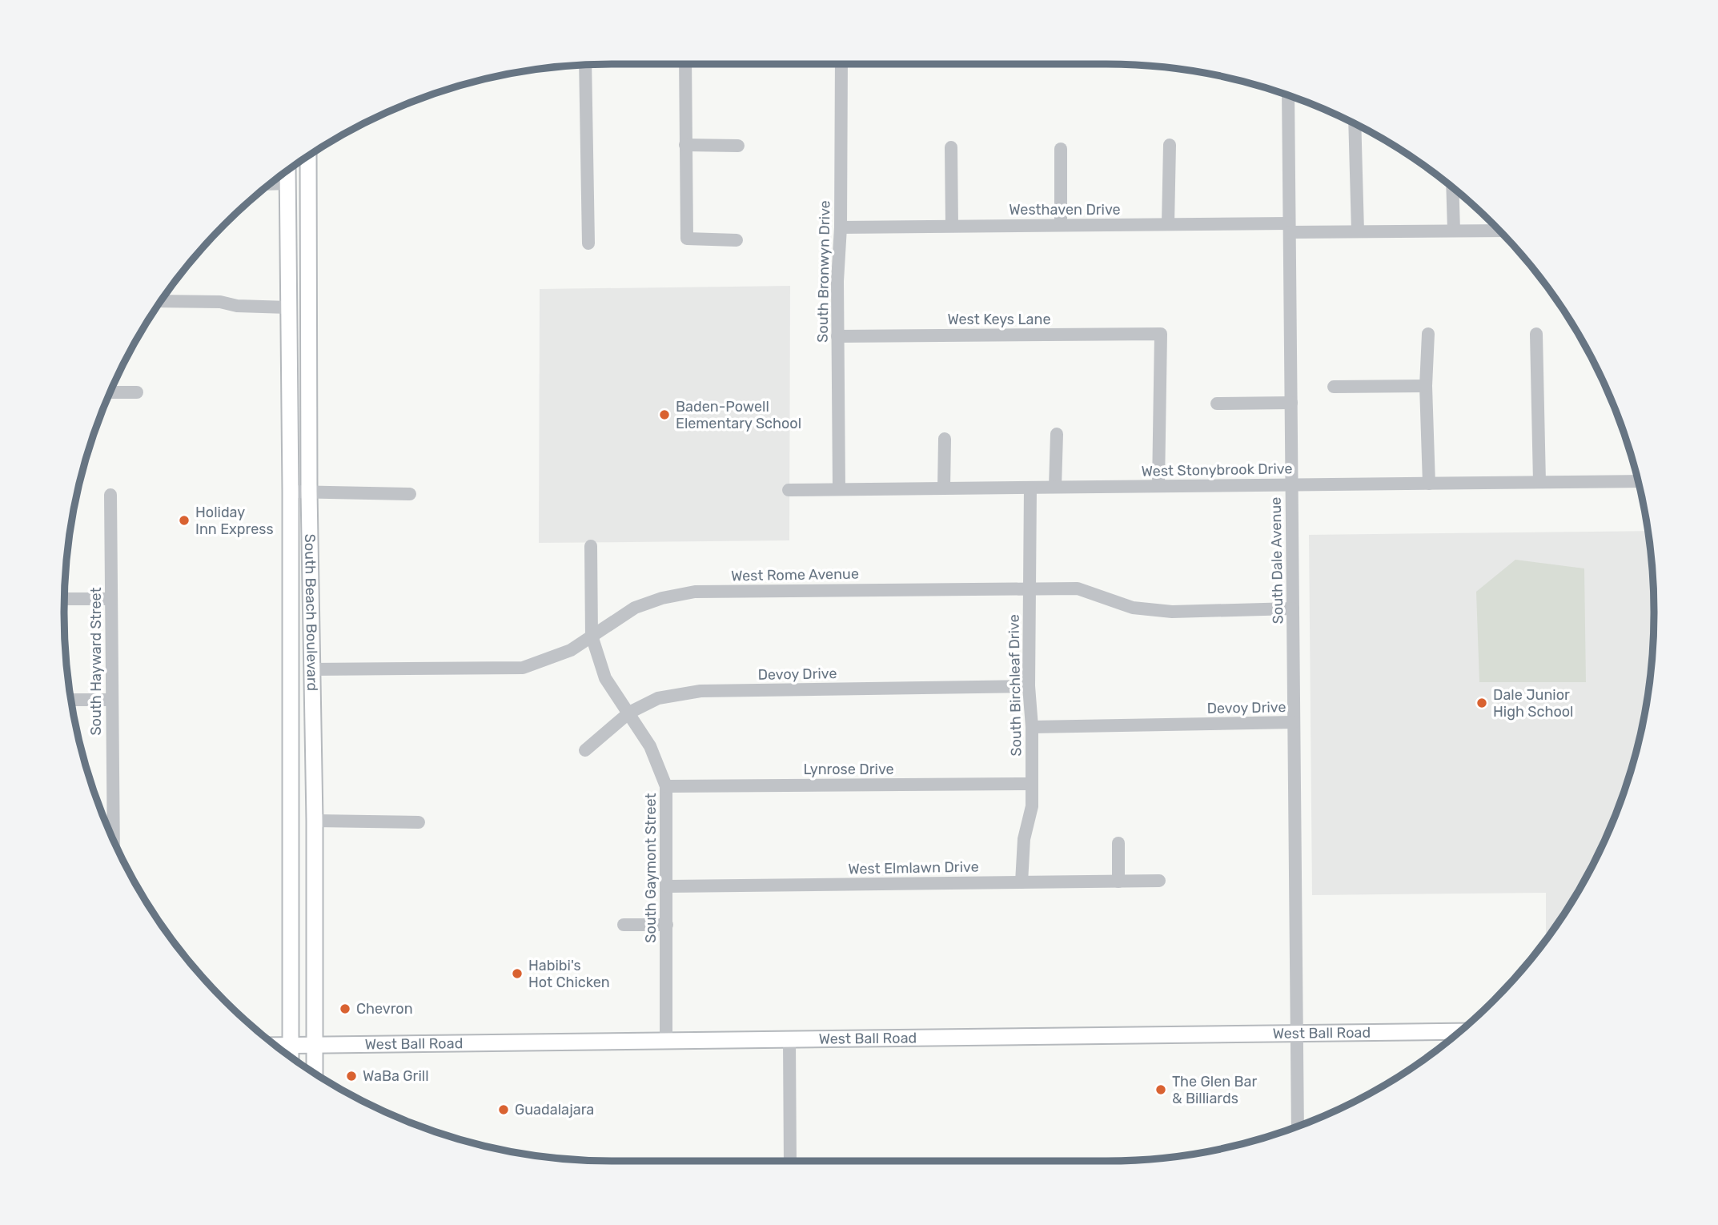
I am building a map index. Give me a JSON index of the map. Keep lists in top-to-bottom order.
{
  "streets": {
    "main road": ["South Beach Boulevard", "West Ball Road"],
    "street": [
      "Westhaven Drive",
      "South Bronwyn Drive",
      "West Keys Lane",
      "West Stonybrook Drive",
      "South Dale Avenue",
      "West Rome Avenue",
      "South Hayward Street",
      "Devoy Drive",
      "South Birchleaf Drive",
      "Lynrose Drive",
      "South Gaymont Street",
      "West Elmlawn Drive"
    ]
  },
  "crossings": [
    ["Westhaven Drive", "South Bronwyn Drive"],
    ["Westhaven Drive", "South Dale Avenue"],
    ["South Bronwyn Drive", "West Keys Lane"],
    ["South Bronwyn Drive", "West Stonybrook Drive"],
    ["West Keys Lane", "West Stonybrook Drive"],
    ["West Stonybrook Drive", "South Dale Avenue"],
    ["West Stonybrook Drive", "South Birchleaf Drive"],
    ["South Dale Avenue", "West Rome Avenue"],
    ["South Dale Avenue", "Devoy Drive"],
    ["South Dale Avenue", "West Ball Road"],
    ["West Rome Avenue", "South Beach Boulevard"],
    ["West Rome Avenue", "South Birchleaf Drive"],
    ["West Rome Avenue", "South Gaymont Street"],
    ["South Beach Boulevard", "West Ball Road"],
    ["Devoy Drive", "South Birchleaf Drive"],
    ["Devoy Drive", "South Gaymont Street"],
    ["South Birchleaf Drive", "Lynrose Drive"],
    ["South Birchleaf Drive", "West Elmlawn Drive"],
    ["Lynrose Drive", "South Gaymont Street"],
    ["South Gaymont Street", "West Elmlawn Drive"],
    ["South Gaymont Street", "West Ball Road"]
  ],
  "places": [
    "Baden-Powell Elementary School",
    "Holiday Inn Express",
    "Dale Junior High School",
    "Habibi's Hot Chicken",
    "Chevron",
    "WaBa Grill",
    "The Glen Bar & Billiards",
    "Guadalajara"
  ]
}
